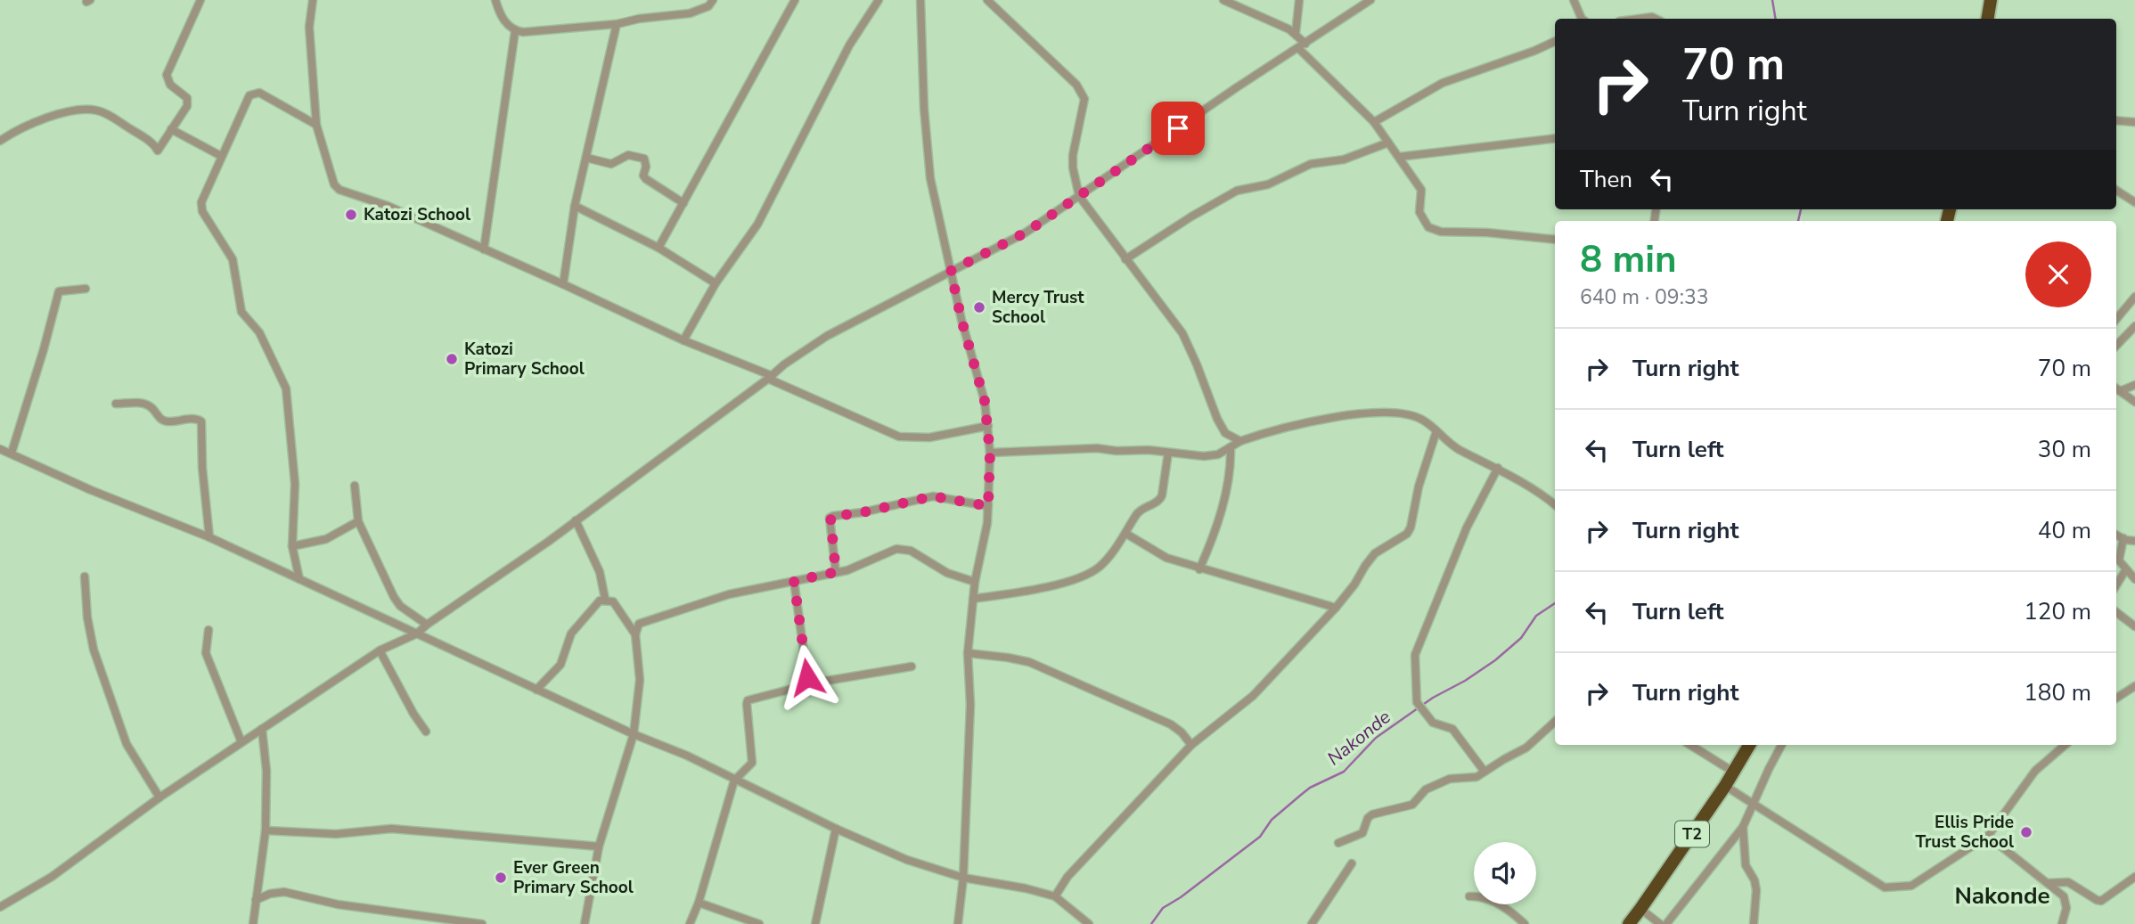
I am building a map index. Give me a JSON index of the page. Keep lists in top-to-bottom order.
{
  "streets": {
    "highway": ["T2"]
  },
  "districts": ["Nakonde"],
  "water": ["Nakonde"],
  "places": [
    "Katozi School",
    "Mercy Trust School",
    "Katozi Primary School",
    "Ellis Pride Trust School",
    "Ever Green Primary School"
  ],
  "page": {
    "turn": ["70 m", "Turn right"],
    "then": "Then",
    "heading": ["8 min", "640 m · 09:33"],
    "list": [
      {
        "name": "Turn right",
        "value": "70 m"
      },
      {
        "name": "Turn left",
        "value": "30 m"
      },
      {
        "name": "Turn right",
        "value": "40 m"
      },
      {
        "name": "Turn left",
        "value": "120 m"
      },
      {
        "name": "Turn right",
        "value": "180 m"
      }
    ]
  }
}
